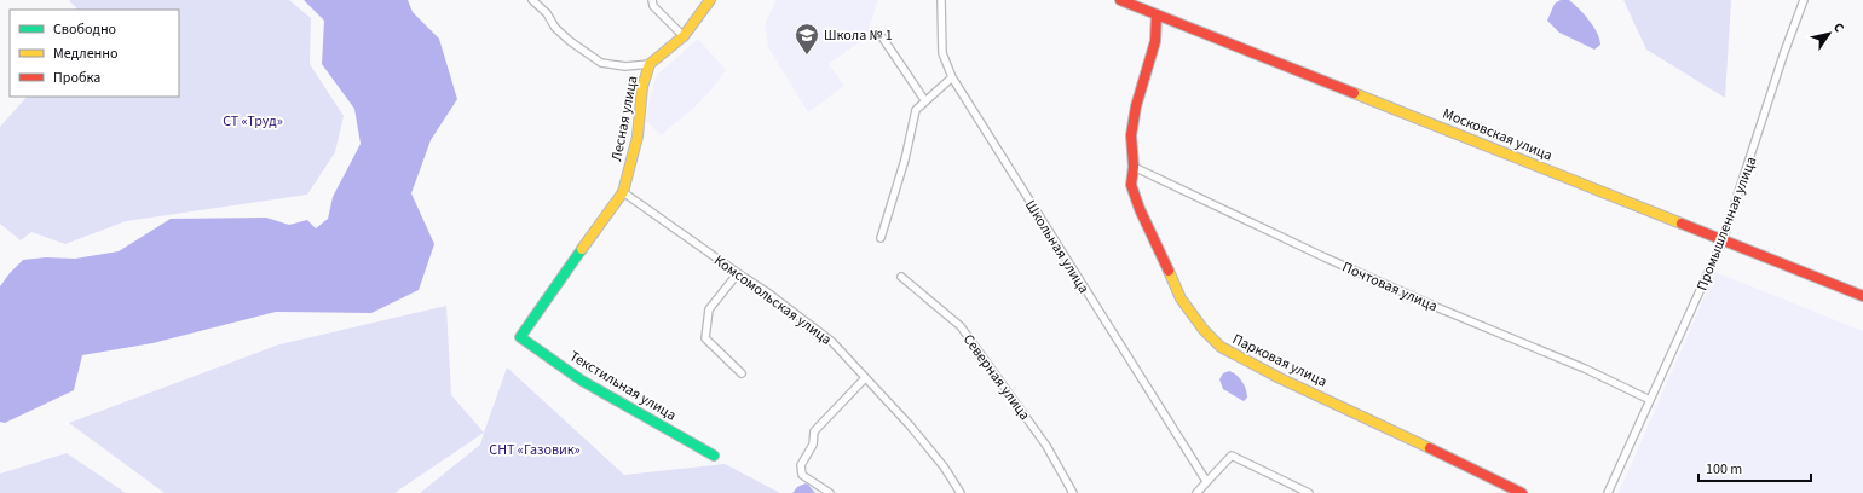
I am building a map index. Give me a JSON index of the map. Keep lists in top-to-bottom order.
{
  "streets": {
    "main road": [
      "Лесная улица",
      "Московская улица",
      "Парковая улица",
      "Текстильная улица"
    ],
    "street": [
      "Промышленная улица",
      "Школьная улица",
      "Почтовая улица",
      "Комсомольская улица",
      "Северная улица"
    ]
  },
  "crossings": [
    ["Лесная улица", "Комсомольская улица"],
    ["Лесная улица", "Текстильная улица"],
    ["Московская улица", "Промышленная улица"],
    ["Московская улица", "Парковая улица"],
    ["Промышленная улица", "Почтовая улица"],
    ["Почтовая улица", "Парковая улица"],
    ["Комсомольская улица", "Текстильная улица"]
  ],
  "parks": ["СТ «Труд»", "СНТ «Газовик»"],
  "places": {
    "school or university": ["Школа № 1"]
  },
  "legend": ["Свободно", "Медленно", "Пробка"],
  "scale_bar": "100 m",
  "north": "top right"
}
